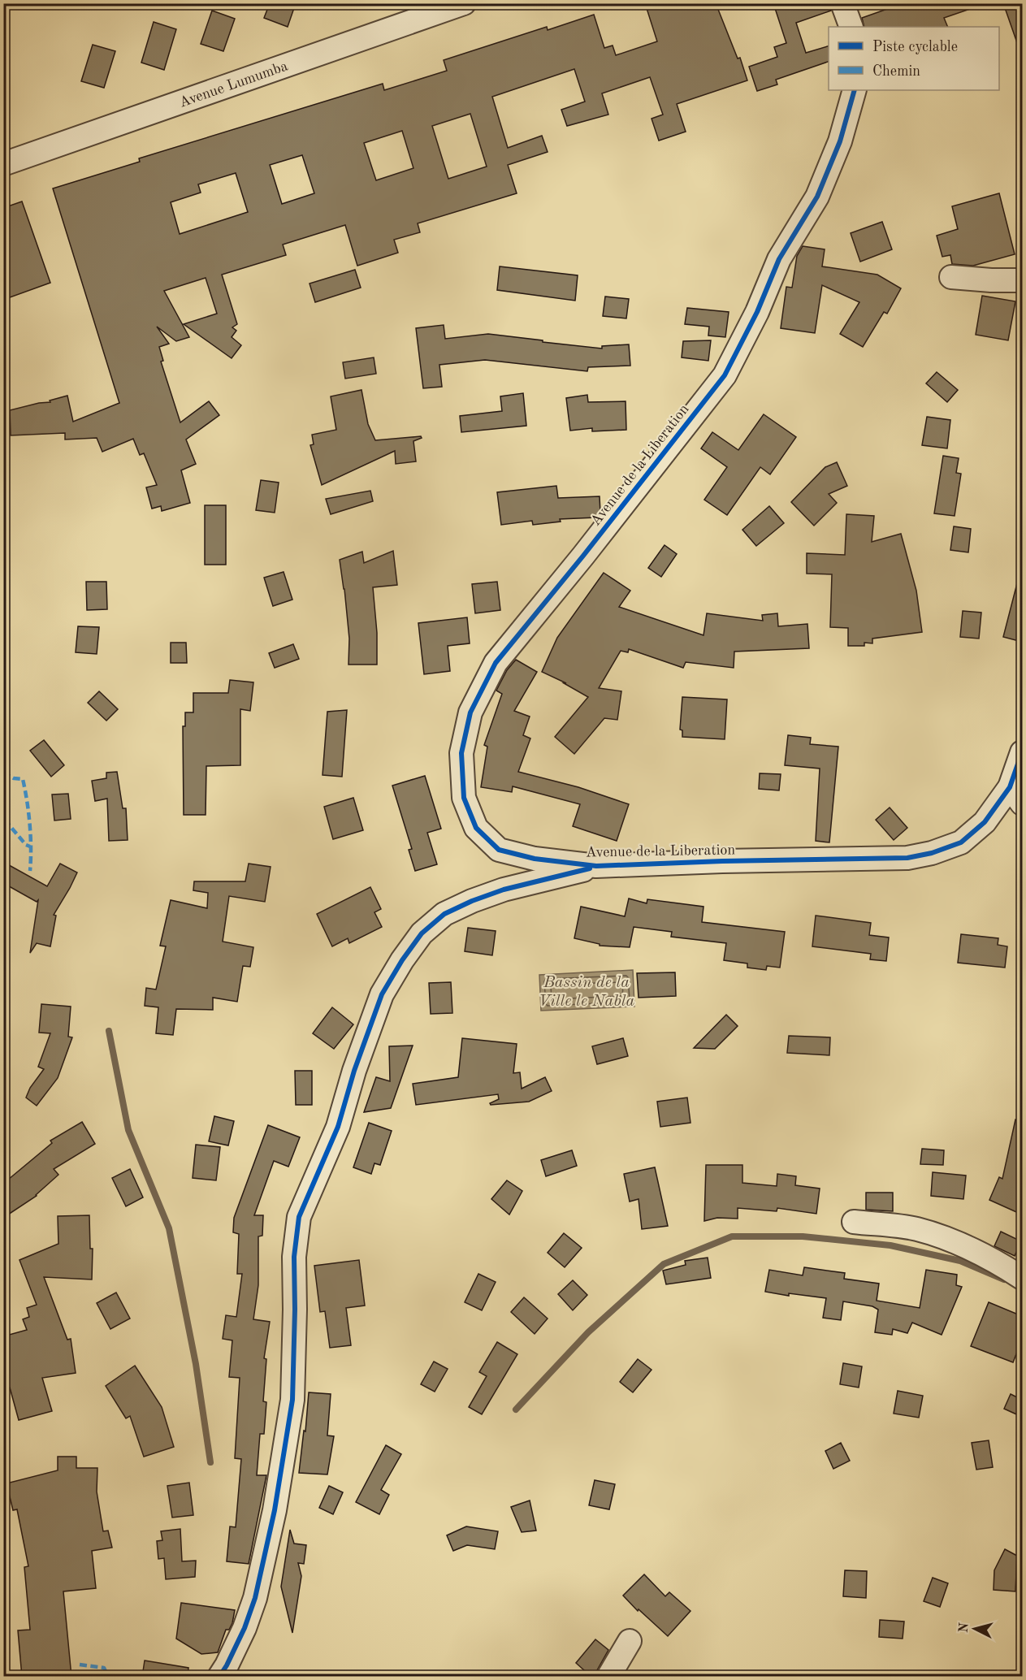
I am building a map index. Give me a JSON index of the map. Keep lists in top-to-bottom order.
{
  "streets": {
    "street": ["Avenue Lumumba", "Avenue de la Liberation"]
  },
  "water": ["Bassin de la Ville le Nabla"],
  "legend": ["Piste cyclable", "Chemin"],
  "north": "left"
}
